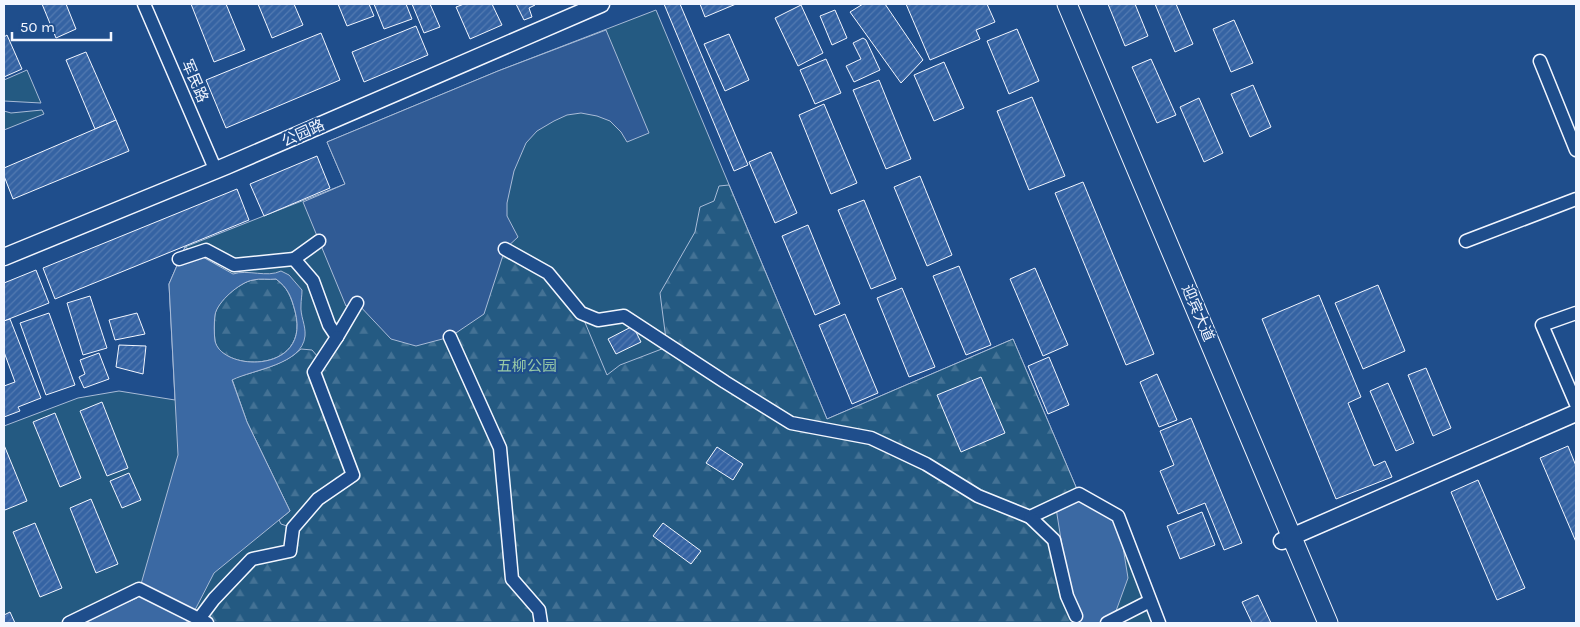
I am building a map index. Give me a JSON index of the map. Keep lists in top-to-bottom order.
{
  "streets": {
    "main road": ["迎宾大道"],
    "street": ["军民路", "公园路"]
  },
  "crossings": [
    ["军民路", "公园路"]
  ],
  "parks": ["五柳公园"],
  "scale_bar": "50 m"
}
